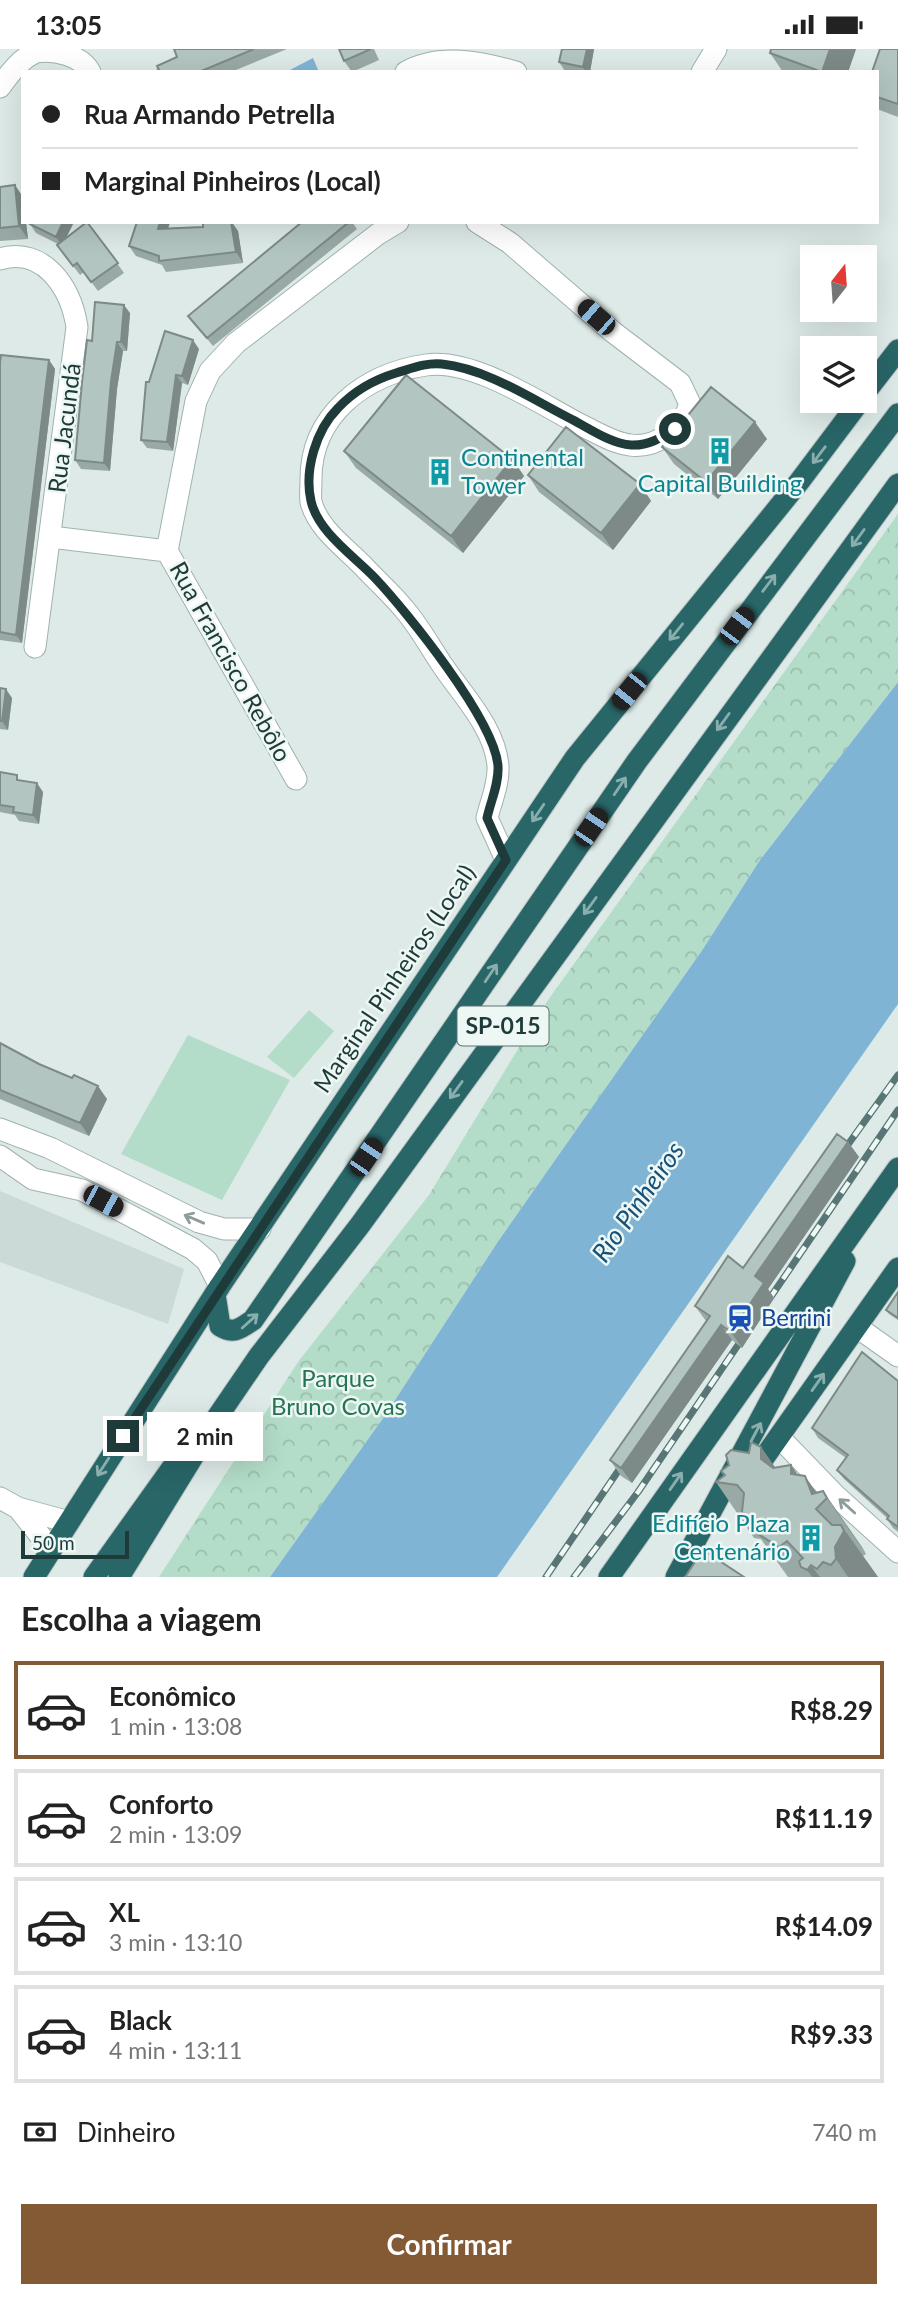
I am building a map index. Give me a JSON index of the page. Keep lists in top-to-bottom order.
{
  "streets": {
    "highway": ["Marginal Pinheiros (Local)", "SP-015"],
    "street": ["Rua Jacundá", "Rua Francisco Rebôlo"]
  },
  "water": ["Rio Pinheiros"],
  "parks": ["Parque Bruno Covas"],
  "places": {
    "building": ["Capital Building", "Continental Tower", "Edifício Plaza Centenário"],
    "station": ["Berrini"]
  },
  "scale_bar": "50 m",
  "north": "top",
  "page": {
    "status": "13:05",
    "banner": ["Rua Armando Petrella", "Marginal Pinheiros (Local)"],
    "bubble": "2 min",
    "scale": "50 m",
    "heading": "Escolha a viagem",
    "list": [
      {
        "name": "Econômico",
        "note": "1 min · 13:08",
        "value": "R$8.29"
      },
      {
        "name": "Conforto",
        "note": "2 min · 13:09",
        "value": "R$11.19"
      },
      {
        "name": "XL",
        "note": "3 min · 13:10",
        "value": "R$14.09"
      },
      {
        "name": "Black",
        "note": "4 min · 13:11",
        "value": "R$9.33"
      }
    ],
    "pay": ["Dinheiro", "740 m"],
    "buttons": "Confirmar"
  }
}
